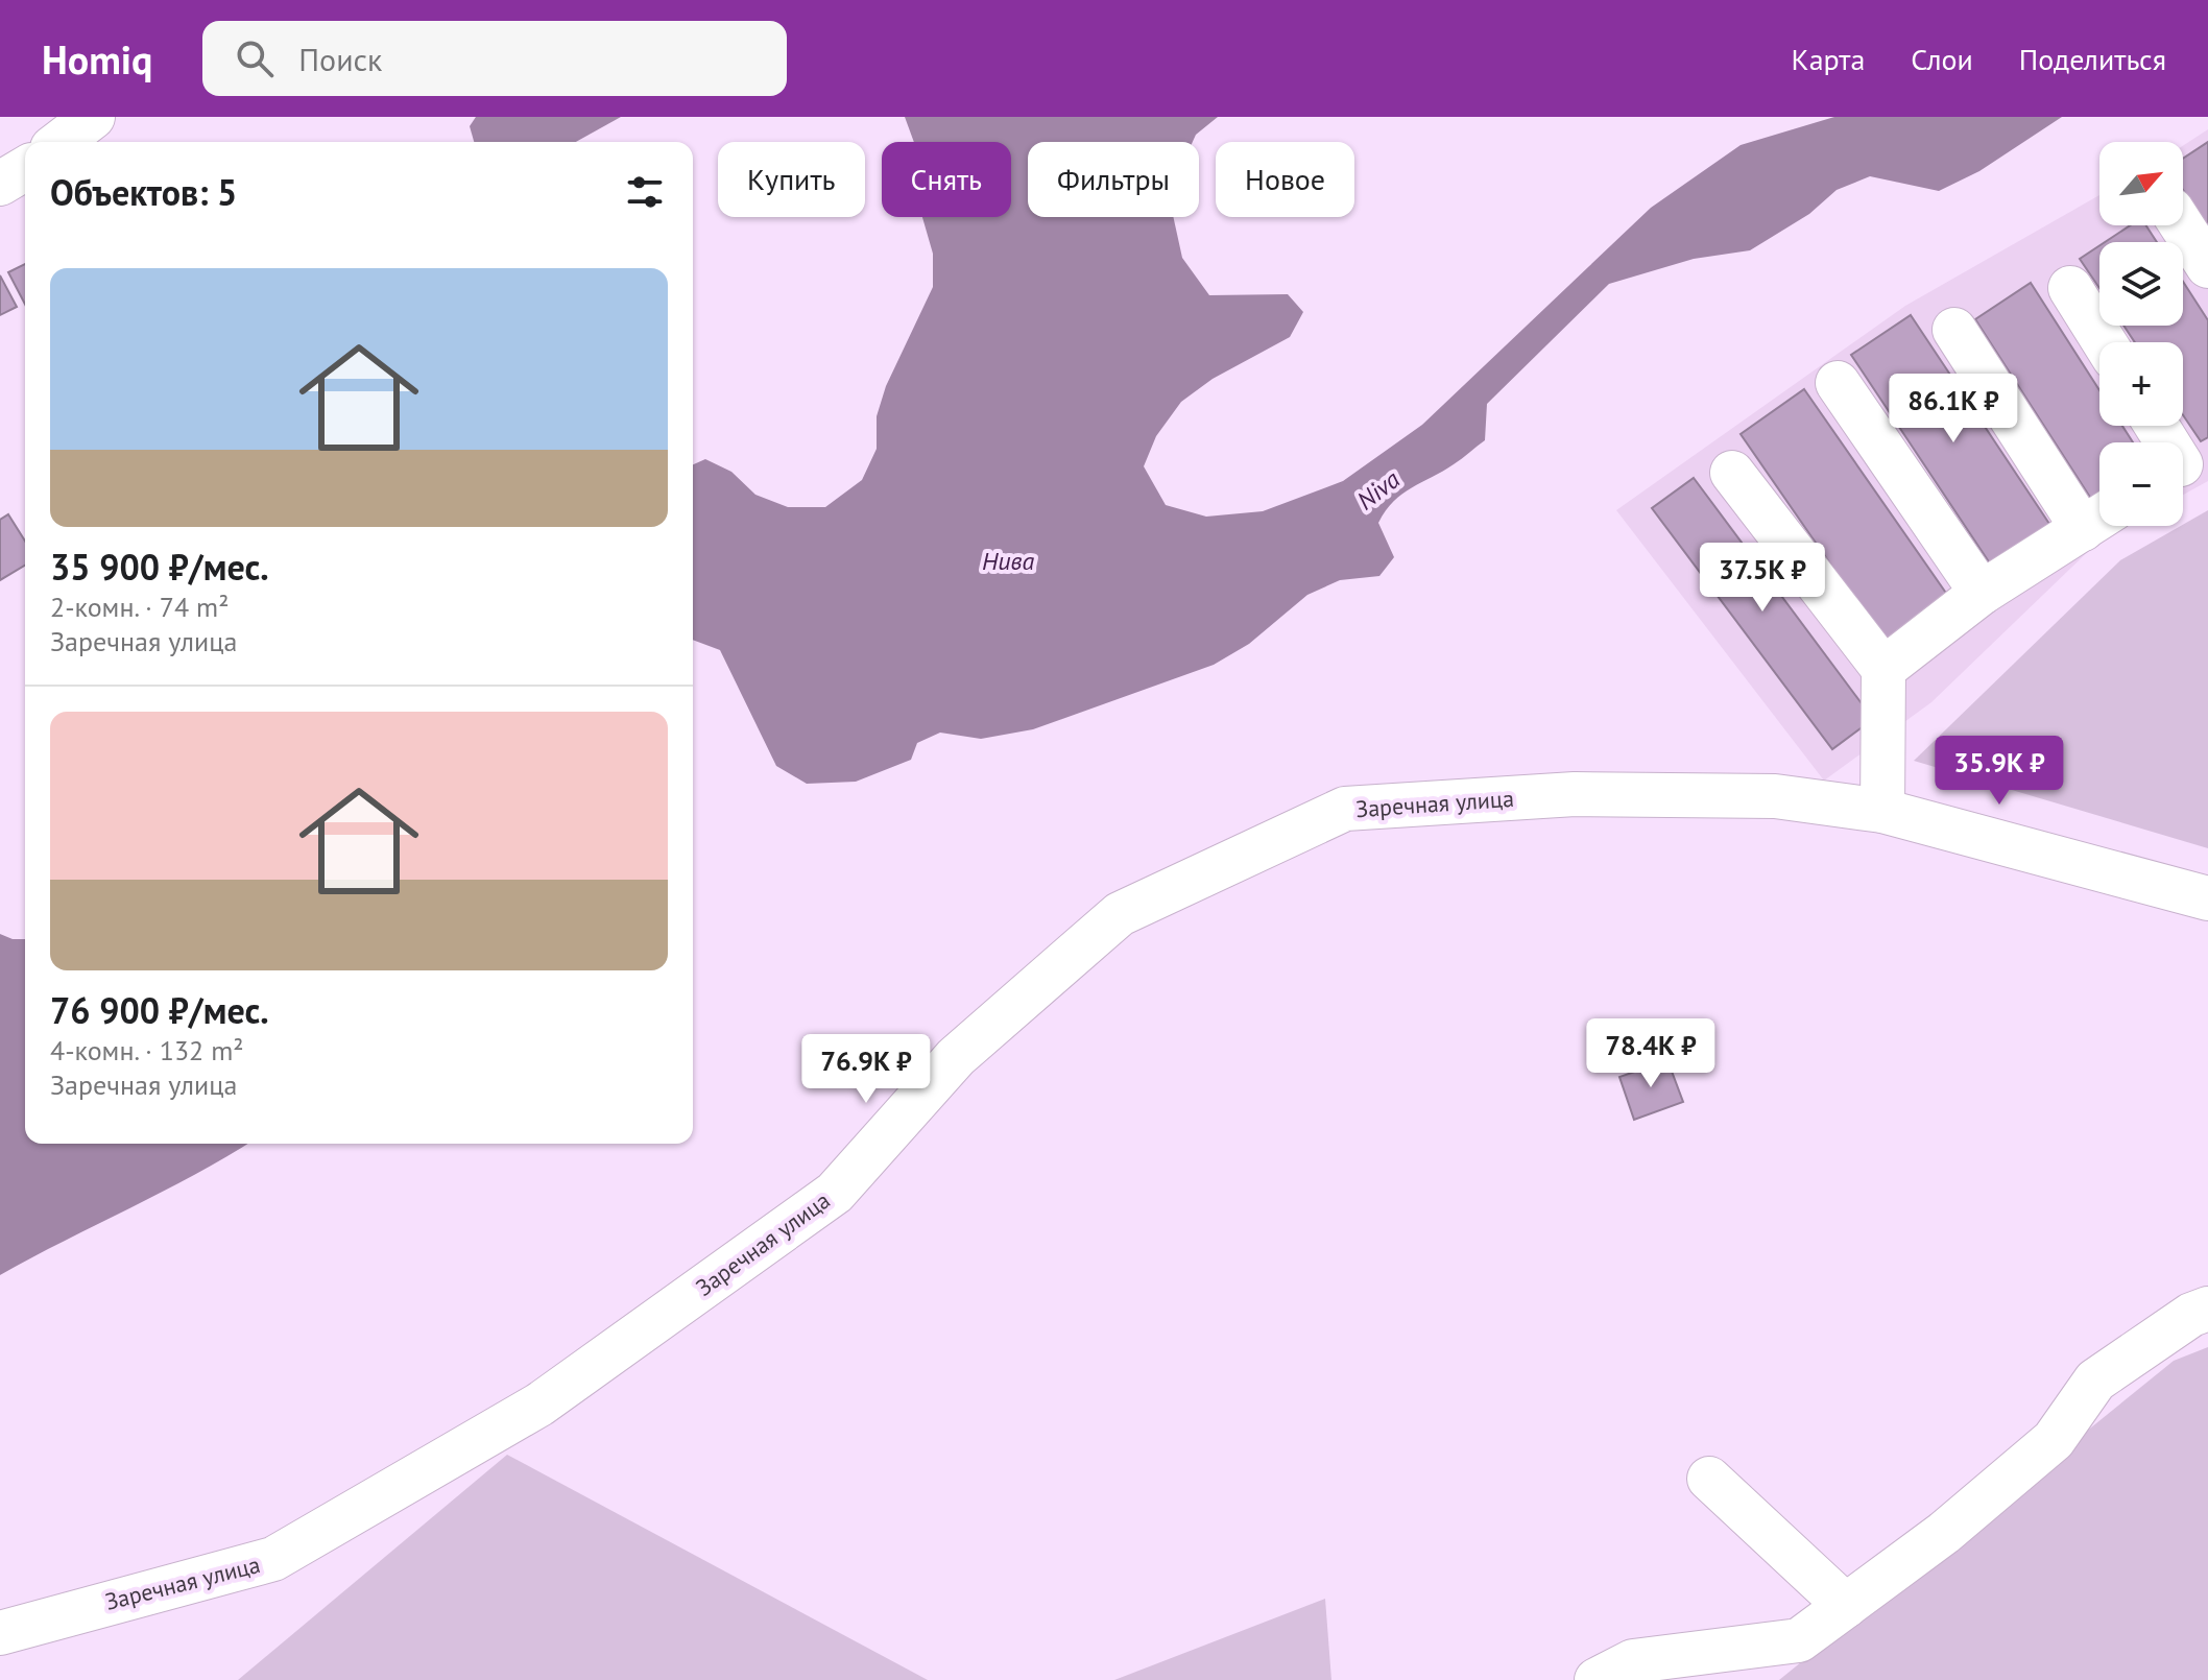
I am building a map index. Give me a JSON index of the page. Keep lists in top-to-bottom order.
{
  "streets": {
    "street": ["Заречная улица"]
  },
  "water": ["Niva", "Нива"],
  "north": "top right",
  "page": {
    "header": "Homiq",
    "search": "Поиск",
    "nav": ["Карта", "Слои", "Поделиться"],
    "map_buttons": ["+", "−"],
    "chip": [
      "Купить",
      "Снять",
      "Фильтры",
      "Новое"
    ],
    "heading": "Объектов: 5",
    "list": [
      {
        "name": "35 900 ₽/мес.",
        "note": "2-комн. · 74 m² · Заречная улица"
      },
      {
        "name": "76 900 ₽/мес.",
        "note": "4-комн. · 132 m² · Заречная улица"
      }
    ],
    "price": [
      "86.1K ₽",
      "37.5K ₽",
      "35.9K ₽",
      "78.4K ₽",
      "76.9K ₽"
    ]
  }
}
